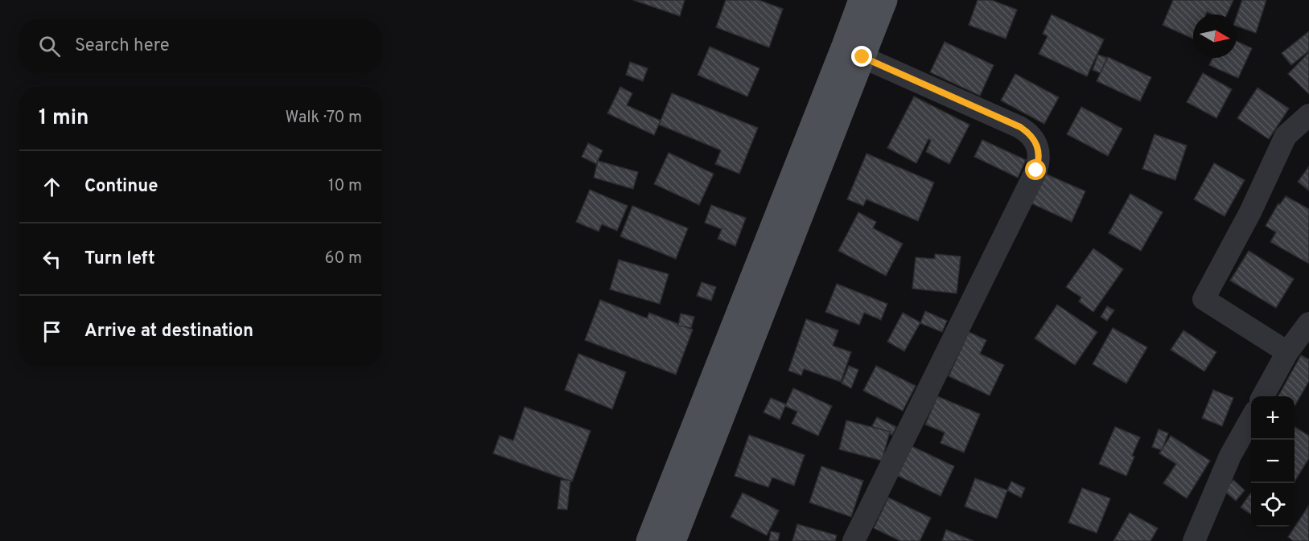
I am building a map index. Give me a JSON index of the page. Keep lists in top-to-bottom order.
{
  "north": "right",
  "page": {
    "search": "Search here",
    "heading": ["1 min", "Walk · 70 m"],
    "list": [
      ["Continue", "10 m"],
      ["Turn left", "60 m"],
      "Arrive at destination"
    ],
    "map_buttons": ["+", "−"]
  }
}
